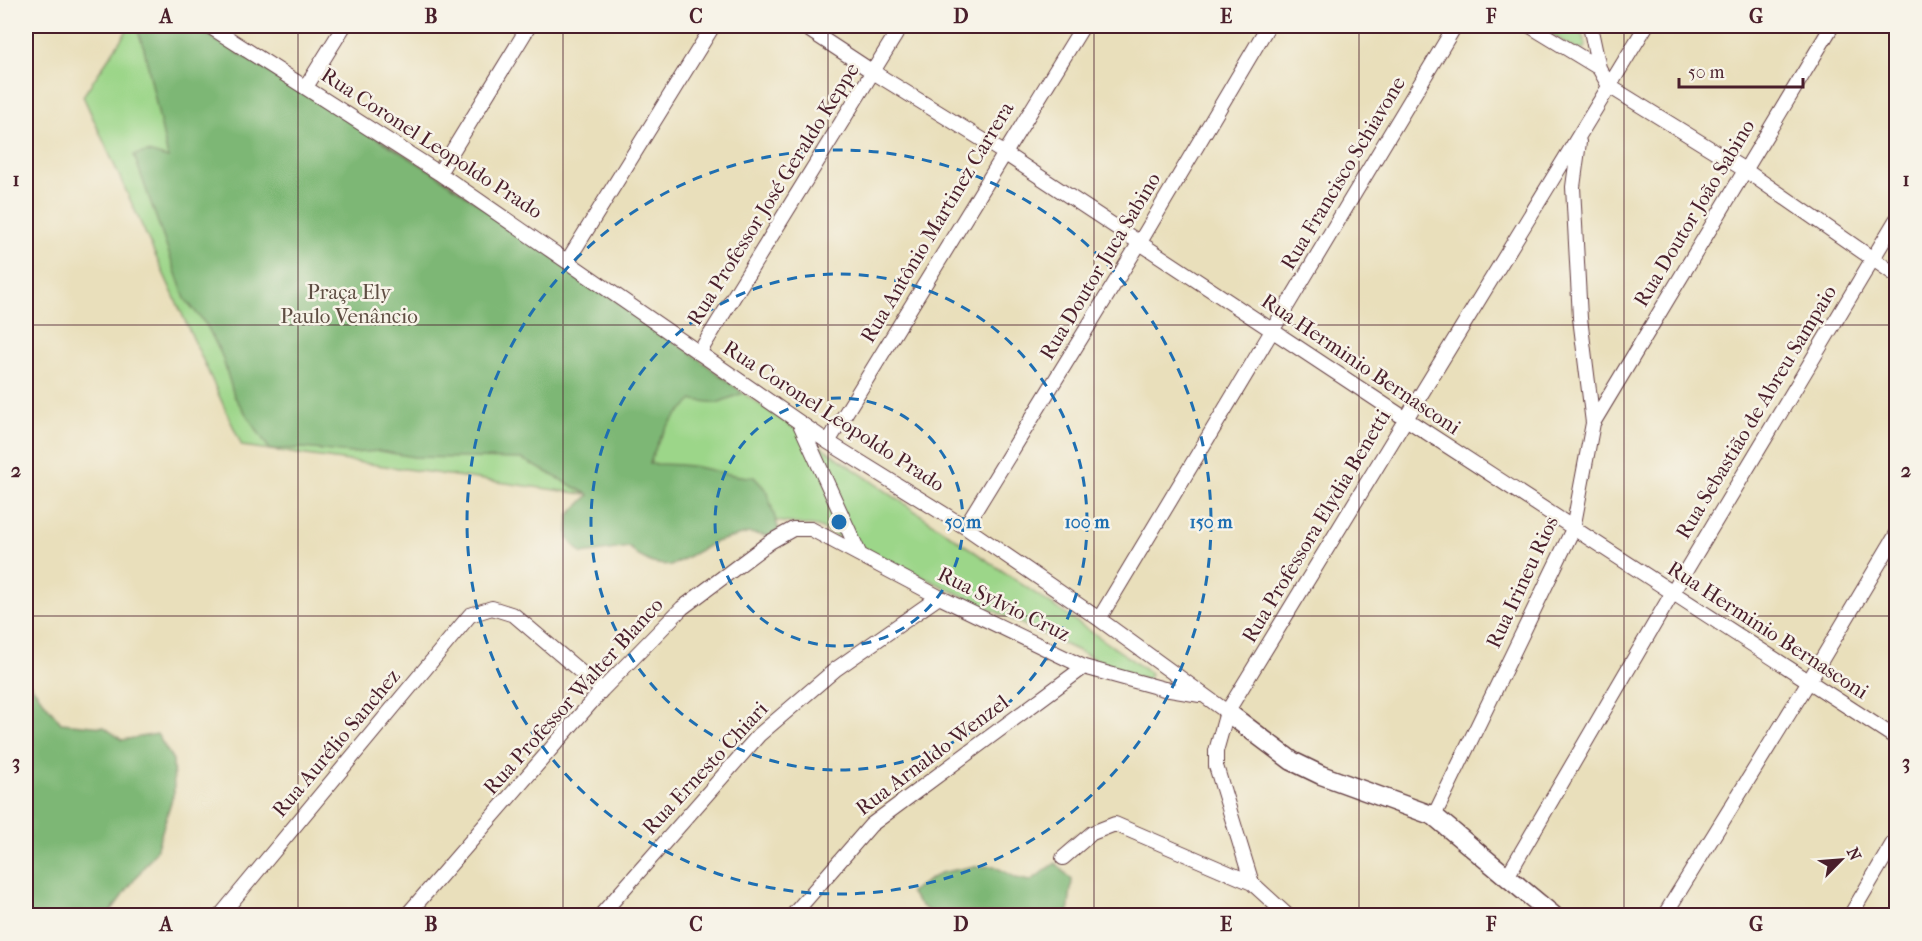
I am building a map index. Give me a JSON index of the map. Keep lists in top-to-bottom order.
{
  "streets": {
    "street": [
      "Rua Coronel Leopoldo Prado",
      "Rua Francisco Schiavone",
      "Rua Professor José Geraldo Keppe",
      "Rua Doutor João Sabino",
      "Rua Antônio Martinez Carrera",
      "Rua Doutor Juca Sabino",
      "Rua Herminio Bernasconi",
      "Rua Sebastião de Abreu Sampaio",
      "Rua Professora Elydia Benetti",
      "Rua Irineu Rios",
      "Rua Sylvio Cruz",
      "Rua Professor Walter Blanco",
      "Rua Aurélio Sanchez",
      "Rua Arnaldo Wenzel",
      "Rua Ernesto Chiari"
    ]
  },
  "crossings": [
    ["Rua Coronel Leopoldo Prado", "Rua Francisco Schiavone"],
    ["Rua Coronel Leopoldo Prado", "Rua Professor José Geraldo Keppe"],
    ["Rua Coronel Leopoldo Prado", "Rua Antônio Martinez Carrera"],
    ["Rua Coronel Leopoldo Prado", "Rua Doutor Juca Sabino"],
    ["Rua Coronel Leopoldo Prado", "Rua Sebastião de Abreu Sampaio"],
    ["Rua Coronel Leopoldo Prado", "Rua Professora Elydia Benetti"],
    ["Rua Coronel Leopoldo Prado", "Rua Irineu Rios"],
    ["Rua Coronel Leopoldo Prado", "Rua Sylvio Cruz"],
    ["Rua Francisco Schiavone", "Rua Herminio Bernasconi"],
    ["Rua Professor José Geraldo Keppe", "Rua Herminio Bernasconi"],
    ["Rua Doutor João Sabino", "Rua Irineu Rios"],
    ["Rua Antônio Martinez Carrera", "Rua Herminio Bernasconi"],
    ["Rua Doutor Juca Sabino", "Rua Herminio Bernasconi"],
    ["Rua Herminio Bernasconi", "Rua Sebastião de Abreu Sampaio"],
    ["Rua Herminio Bernasconi", "Rua Professora Elydia Benetti"],
    ["Rua Herminio Bernasconi", "Rua Irineu Rios"],
    ["Rua Professora Elydia Benetti", "Rua Irineu Rios"],
    ["Rua Sylvio Cruz", "Rua Professor Walter Blanco"],
    ["Rua Sylvio Cruz", "Rua Arnaldo Wenzel"],
    ["Rua Sylvio Cruz", "Rua Ernesto Chiari"],
    ["Rua Professor Walter Blanco", "Rua Aurélio Sanchez"]
  ],
  "parks": ["Praça Ely Paulo Venâncio"],
  "scale_bar": "50 m",
  "north": "top right",
  "grid": {
    "columns": [
      "A",
      "B",
      "C",
      "D",
      "E",
      "F",
      "G"
    ],
    "rows": ["1", "2", "3"]
  },
  "rings": ["50 m", "100 m", "150 m"]
}
